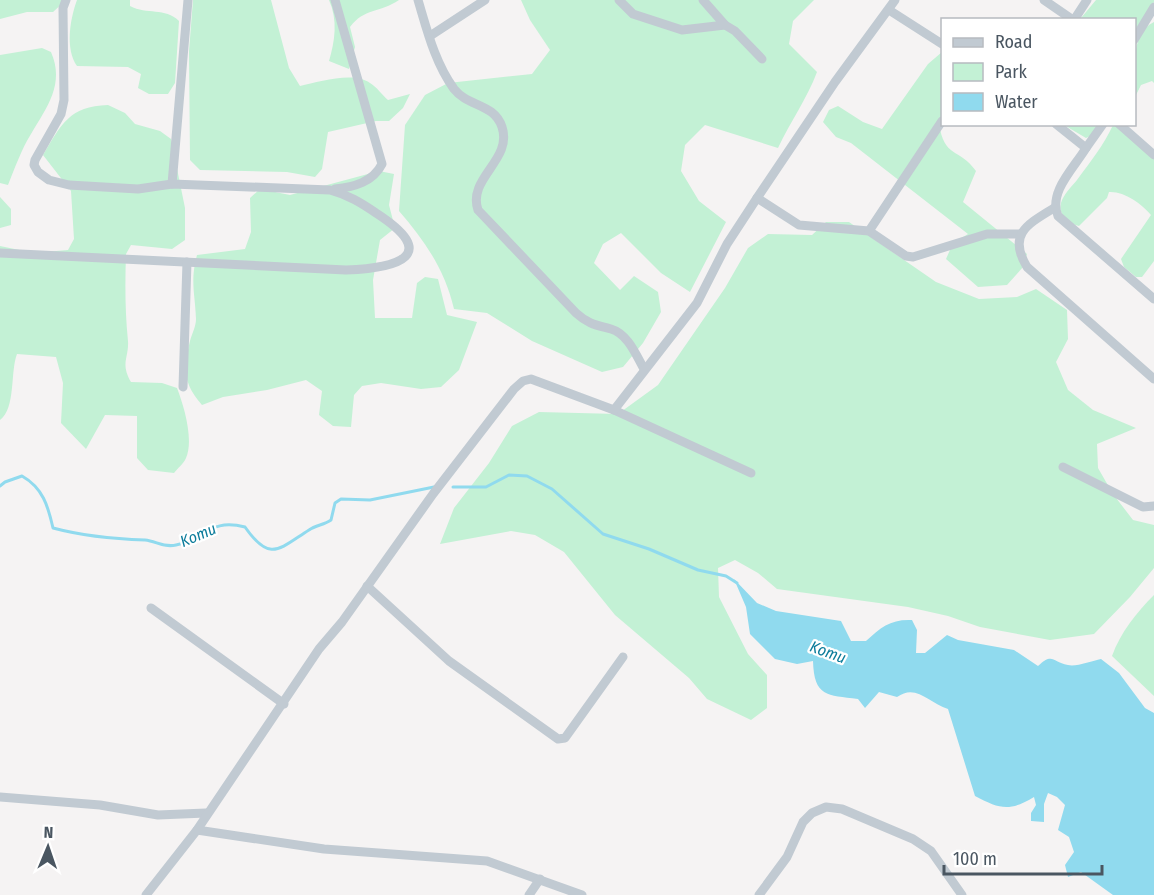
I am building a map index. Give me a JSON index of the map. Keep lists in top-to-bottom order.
{
  "water": ["Komu"],
  "legend": ["Road", "Park", "Water"],
  "scale_bar": "100 m",
  "north": "top"
}
